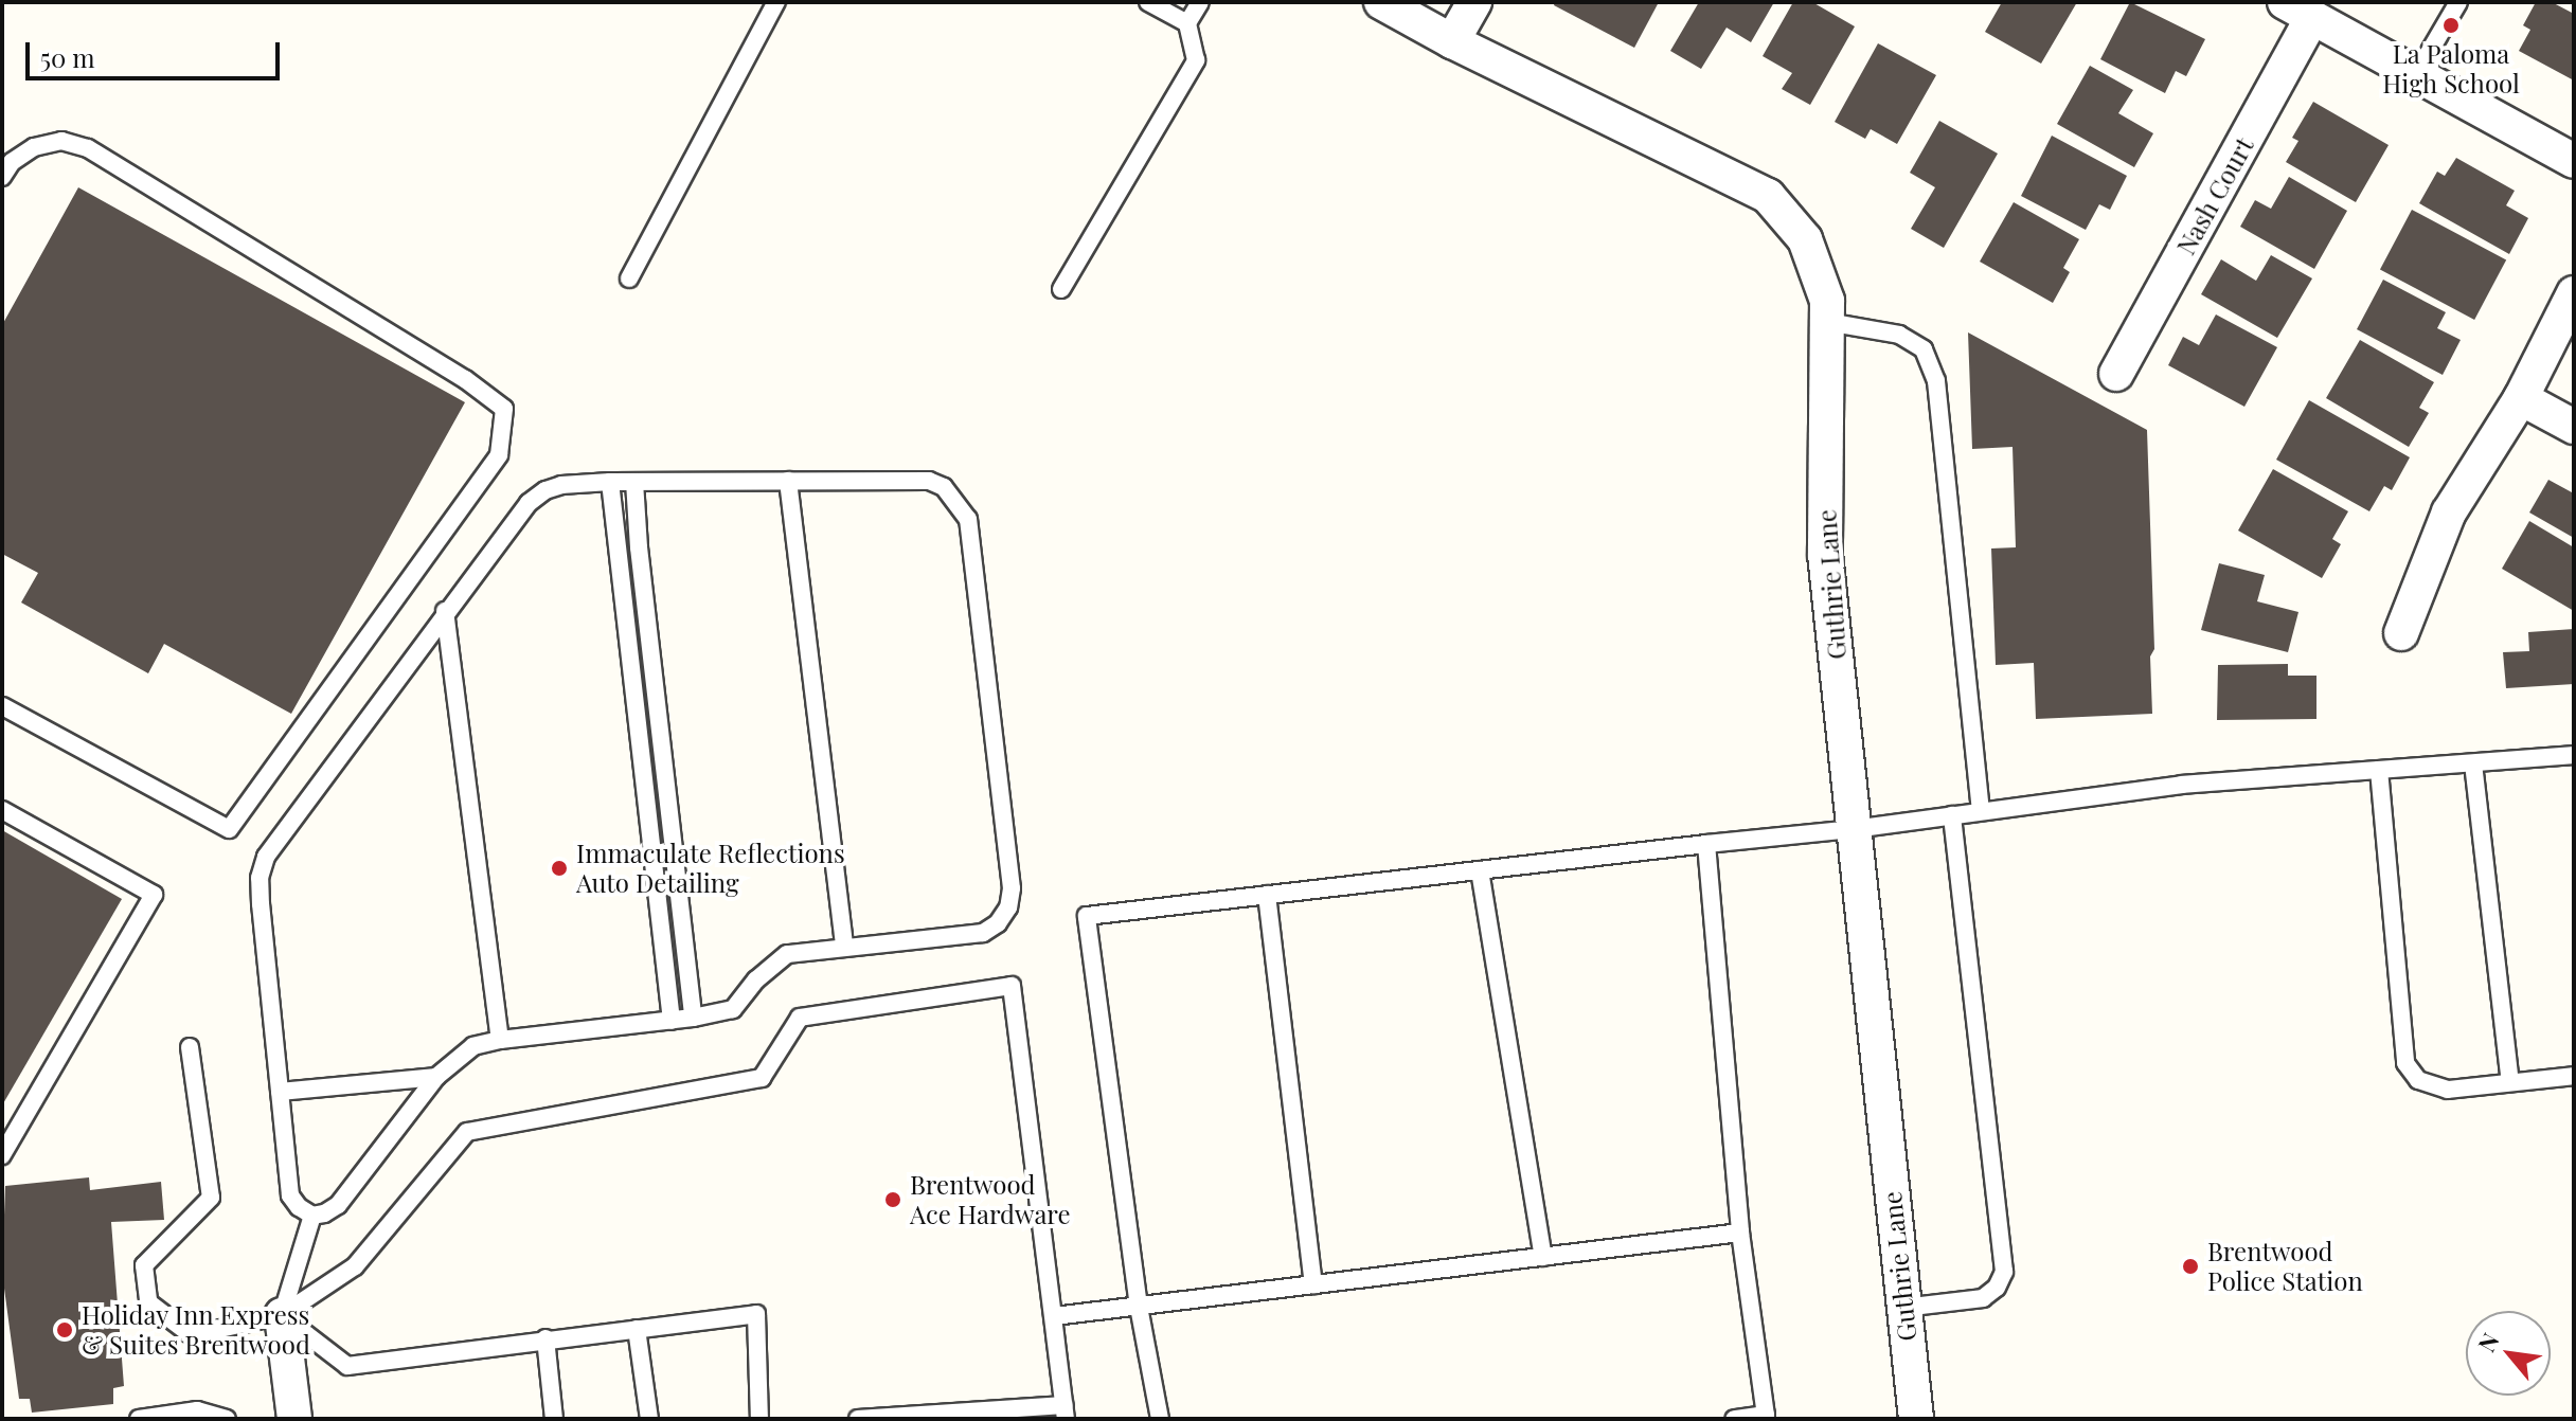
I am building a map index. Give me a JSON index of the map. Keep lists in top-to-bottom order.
{
  "streets": {
    "street": ["Nash Court", "Guthrie Lane"]
  },
  "places": [
    "La Paloma High School",
    "Immaculate Reflections Auto Detailing",
    "Brentwood Ace Hardware",
    "Brentwood Police Station",
    "Holiday Inn Express & Suites Brentwood"
  ],
  "scale_bar": "50 m",
  "north": "top left"
}
